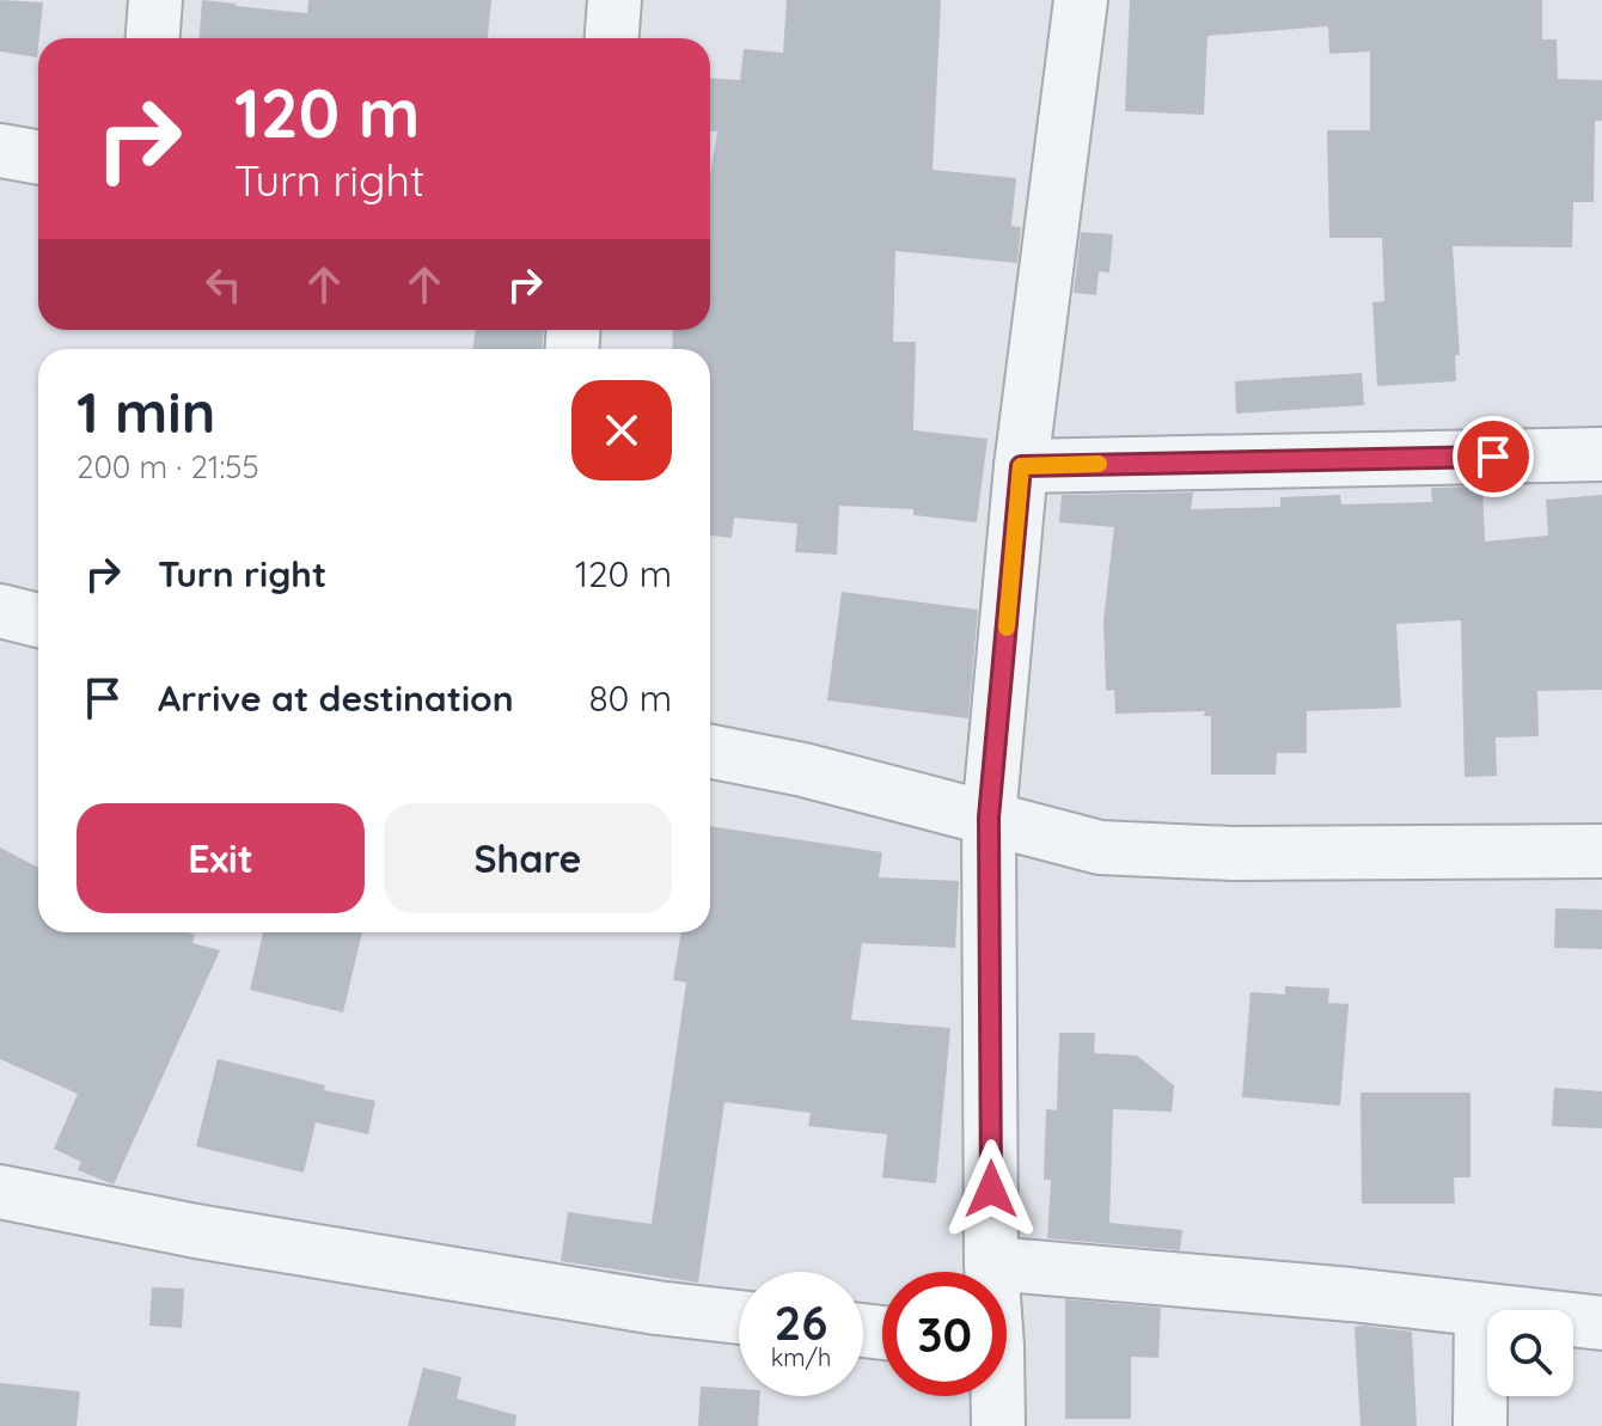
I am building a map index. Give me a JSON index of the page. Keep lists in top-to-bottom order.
{
  "page": {
    "turn": ["120 m", "Turn right"],
    "heading": ["1 min", "200 m · 21:55"],
    "list": [
      {
        "name": "Turn right",
        "value": "120 m"
      },
      {
        "name": "Arrive at destination",
        "value": "80 m"
      }
    ],
    "buttons": ["Exit", "Share"],
    "speed": "26 km/h",
    "limit": "30"
  }
}
